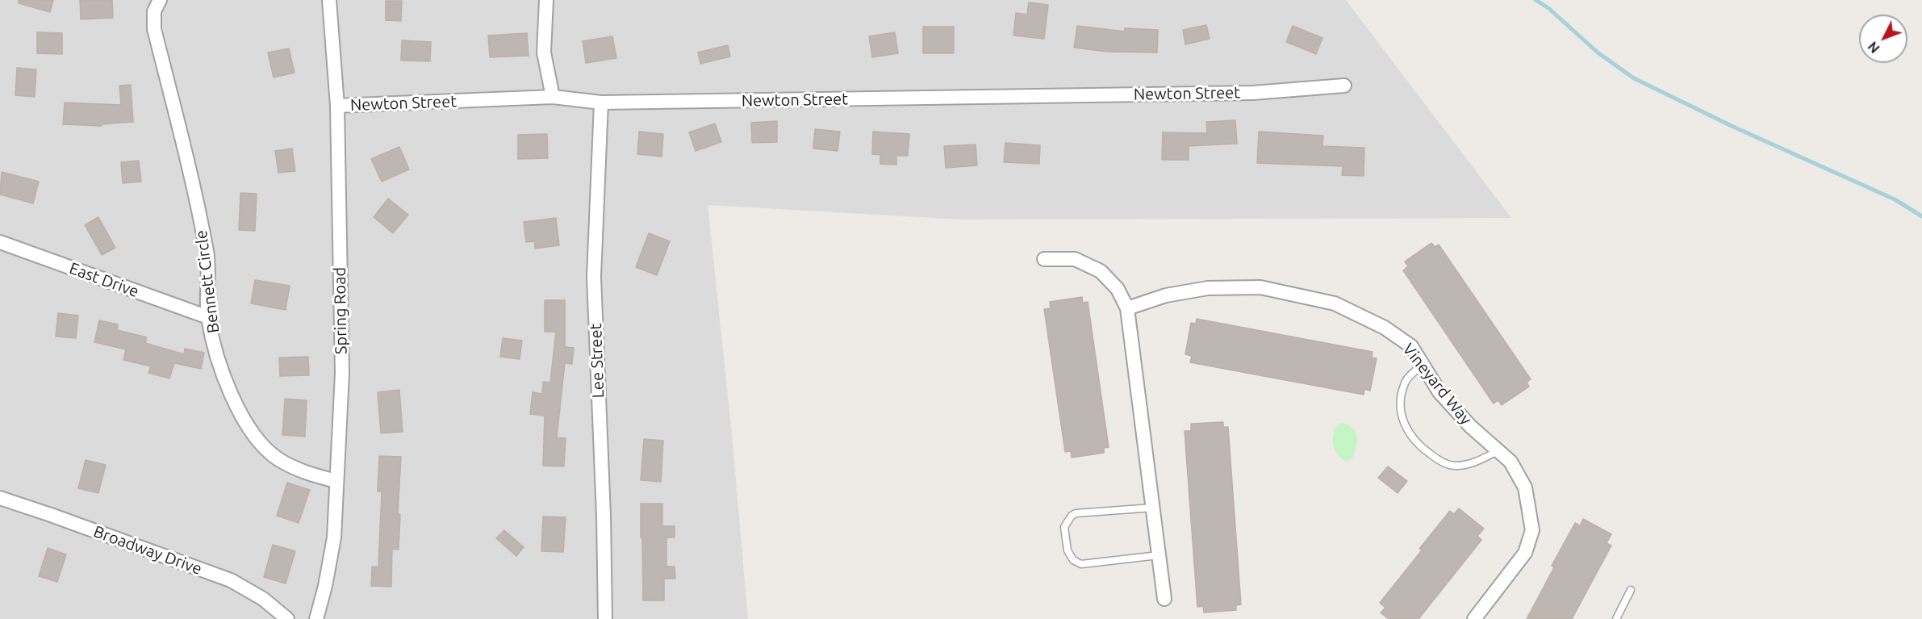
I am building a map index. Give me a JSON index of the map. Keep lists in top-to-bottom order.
{
  "streets": {
    "street": [
      "Newton Street",
      "East Drive",
      "Bennett Circle",
      "Spring Road",
      "Lee Street",
      "Vineyard Way",
      "Broadway Drive"
    ]
  },
  "crossings": [
    ["Newton Street", "Spring Road"],
    ["Newton Street", "Lee Street"],
    ["East Drive", "Bennett Circle"],
    ["Bennett Circle", "Spring Road"]
  ],
  "north": "bottom left"
}
